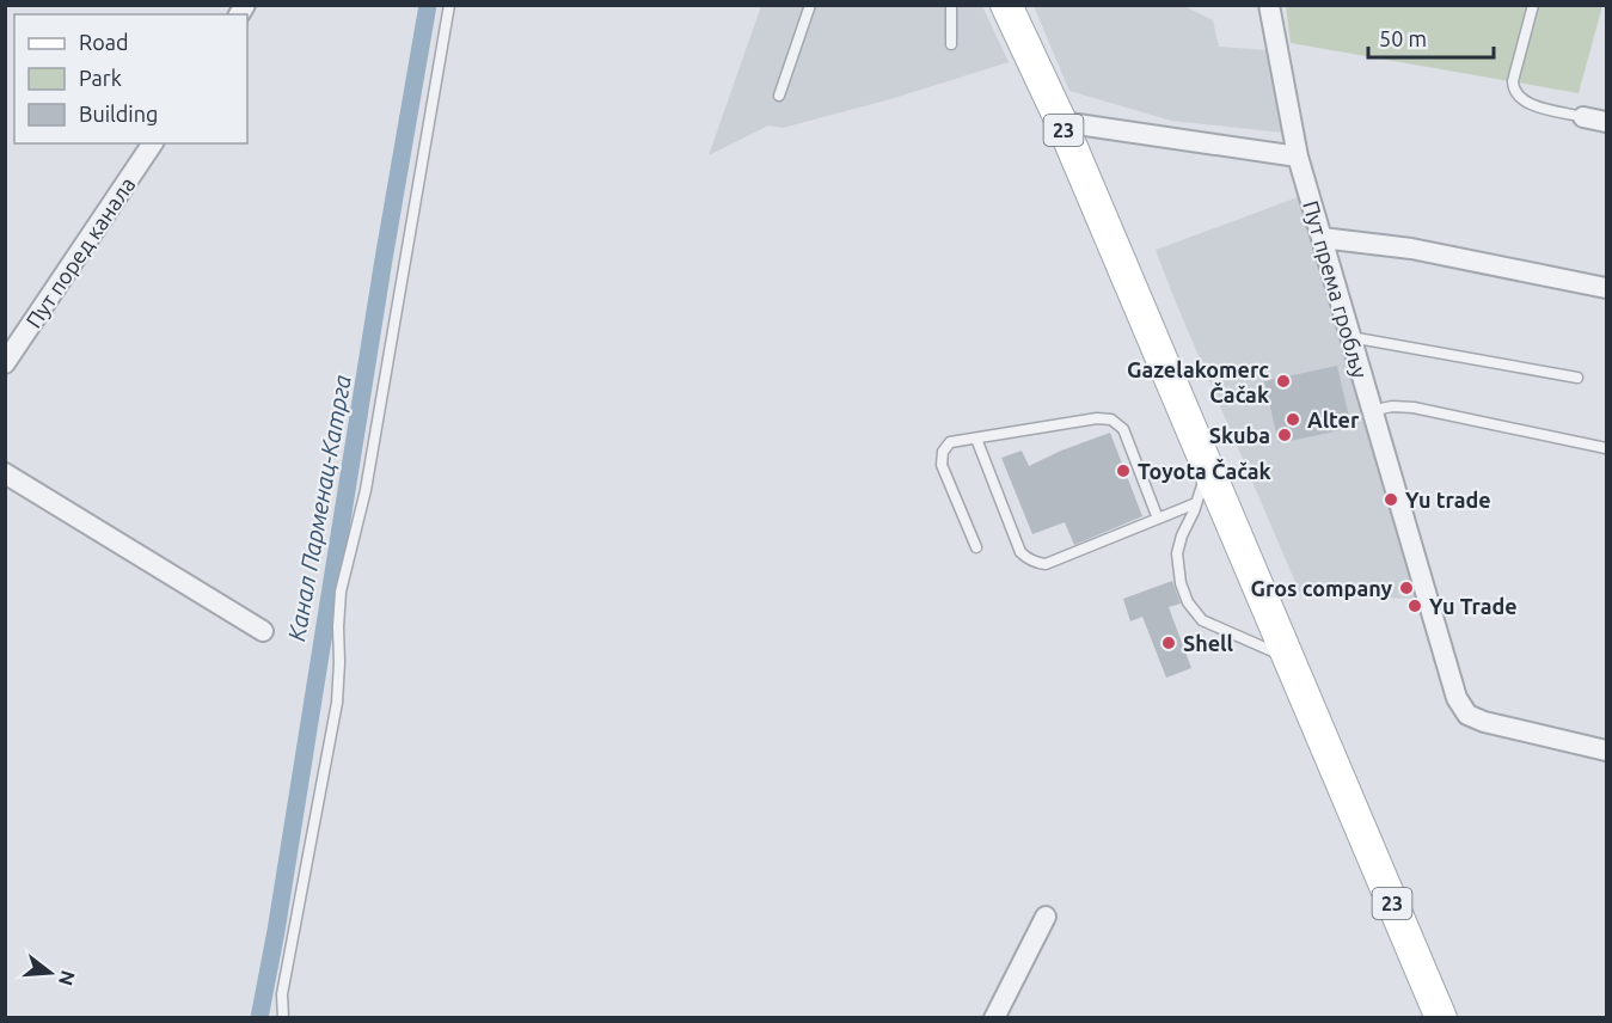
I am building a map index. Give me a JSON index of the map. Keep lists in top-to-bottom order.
{
  "streets": {
    "main road": ["23"],
    "street": ["Пут поред канала", "Пут према гробљу"]
  },
  "water": ["Канал Парменац-Катрга"],
  "places": [
    "Gazelakomerc Čačak",
    "Alter",
    "Skuba",
    "Toyota Čačak",
    "Yu trade",
    "Gros company",
    "Yu Trade",
    "Shell"
  ],
  "legend": ["Road", "Park", "Building"],
  "scale_bar": "50 m",
  "north": "right"
}
